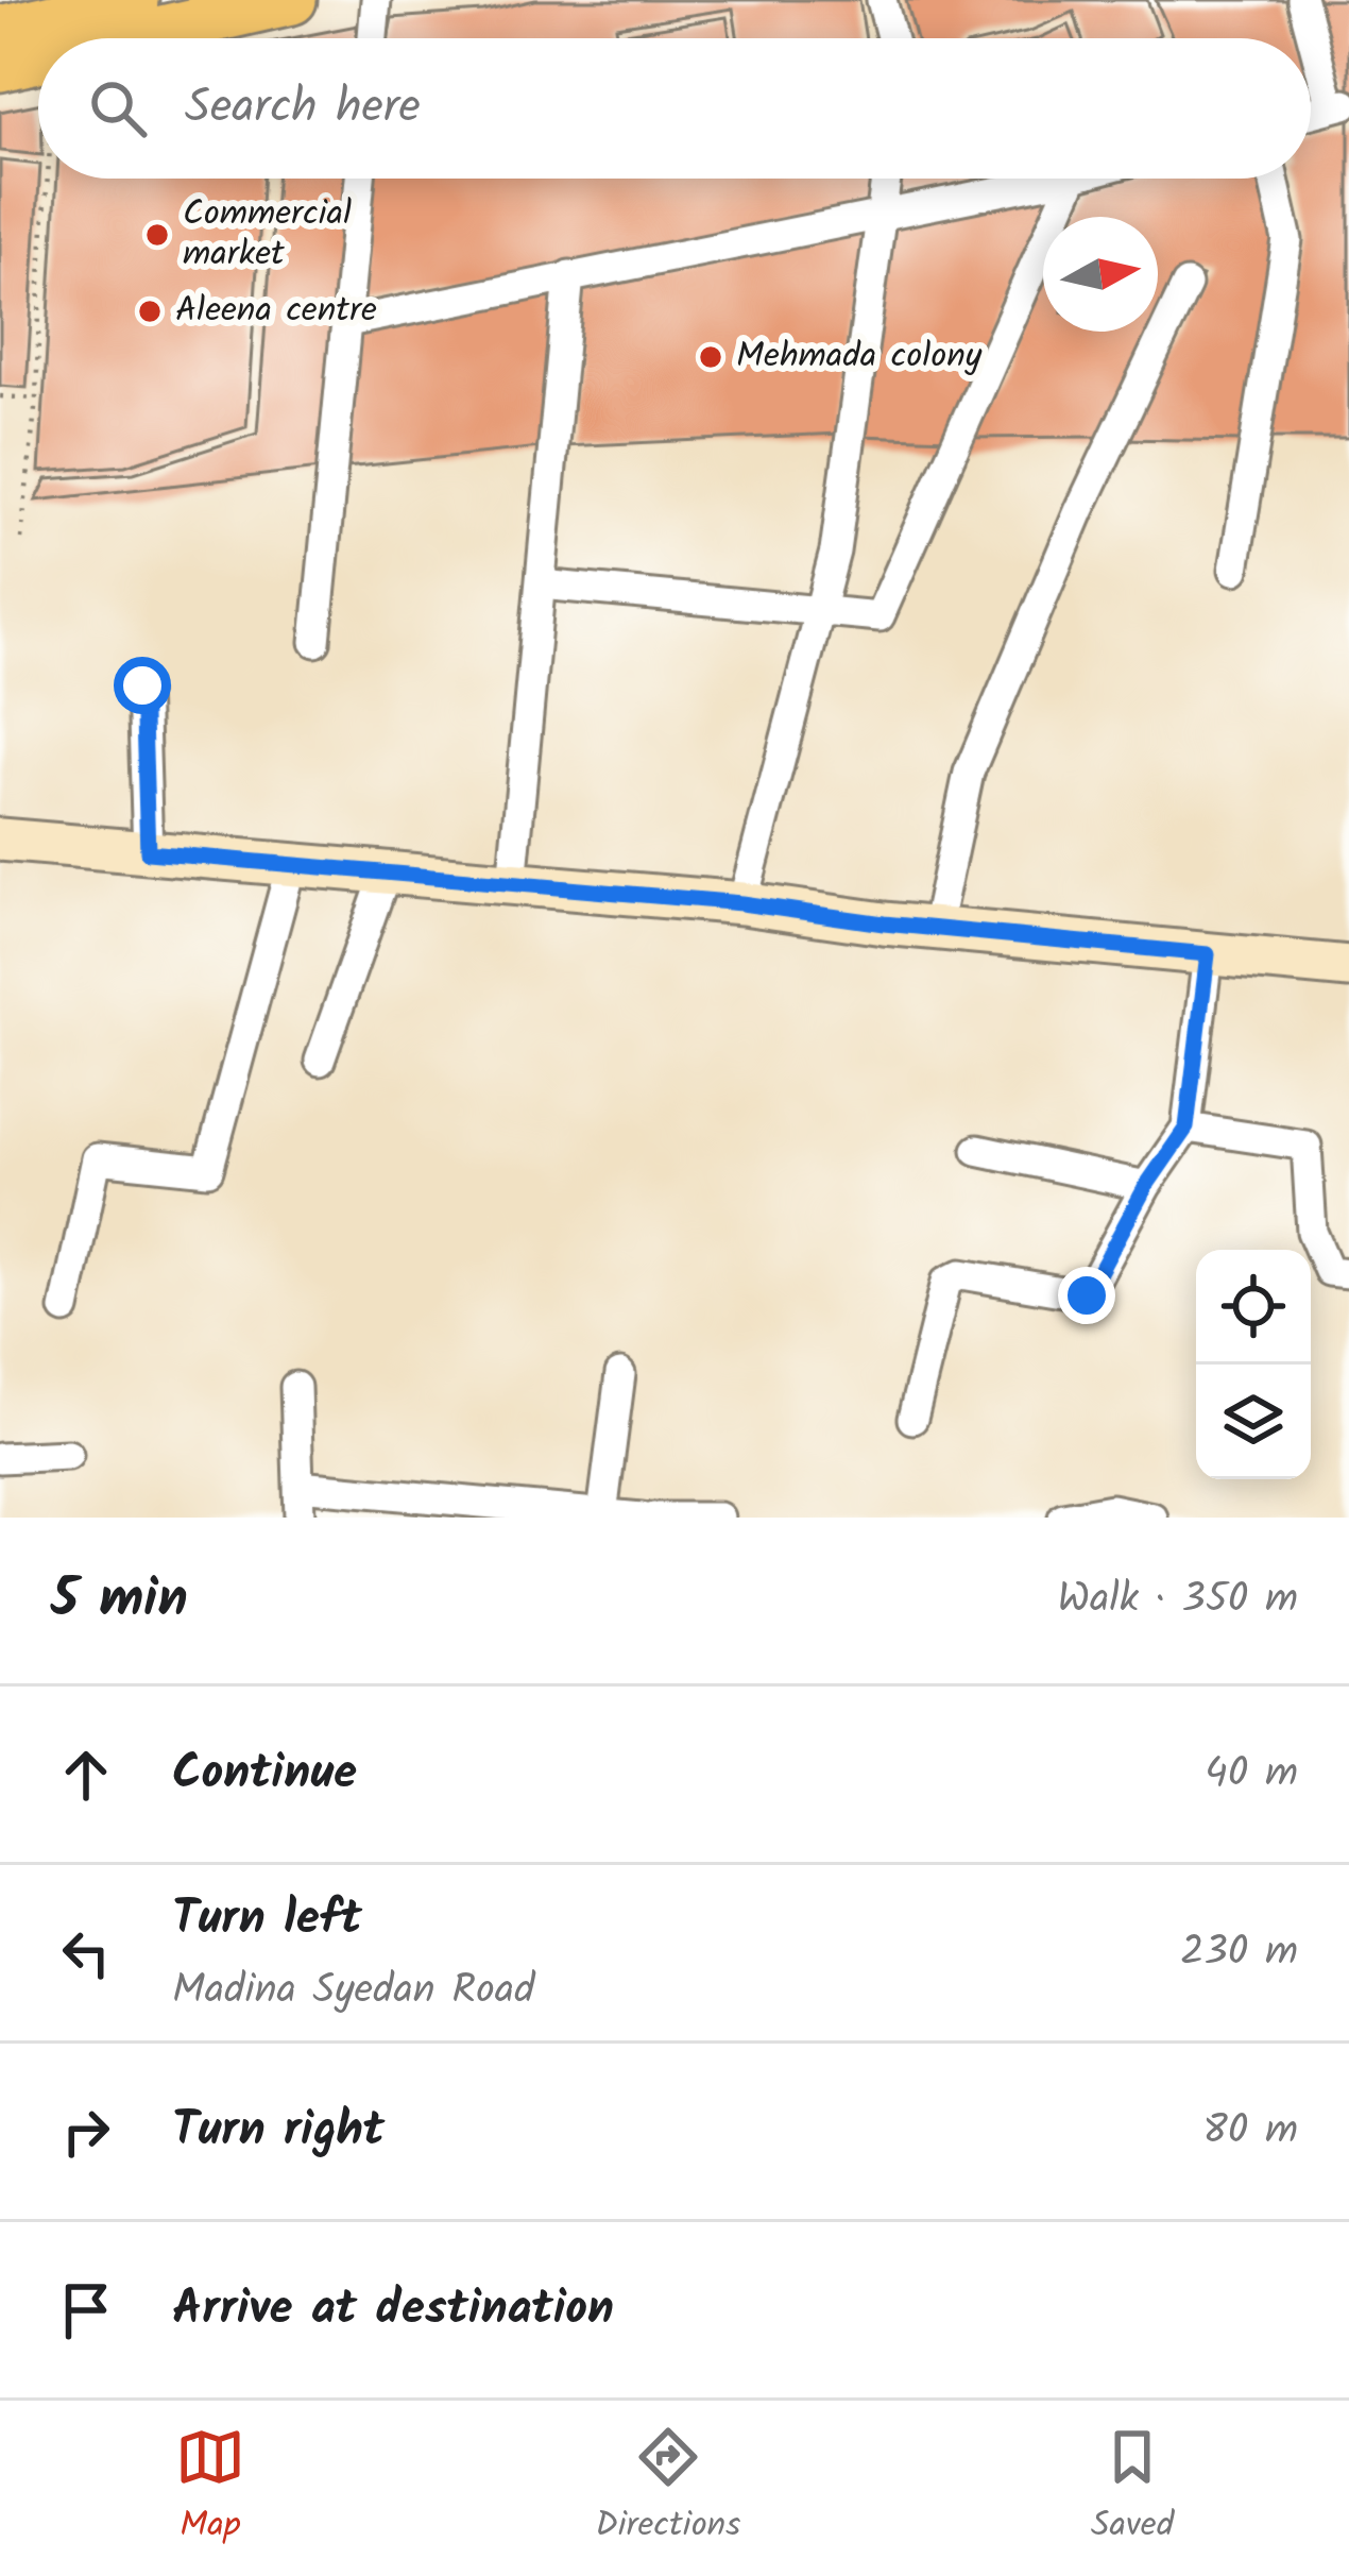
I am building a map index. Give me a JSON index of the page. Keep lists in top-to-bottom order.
{
  "places": ["Commercial market", "Aleena centre", "Mehmada colony"],
  "north": "right",
  "page": {
    "search": "Search here",
    "heading": ["5 min", "Walk · 350 m"],
    "list": [
      ["Continue", "40 m"],
      ["Turn left", "Madina Syedan Road", "230 m"],
      ["Turn right", "80 m"],
      "Arrive at destination"
    ],
    "nav": ["Map", "Directions", "Saved"]
  }
}
